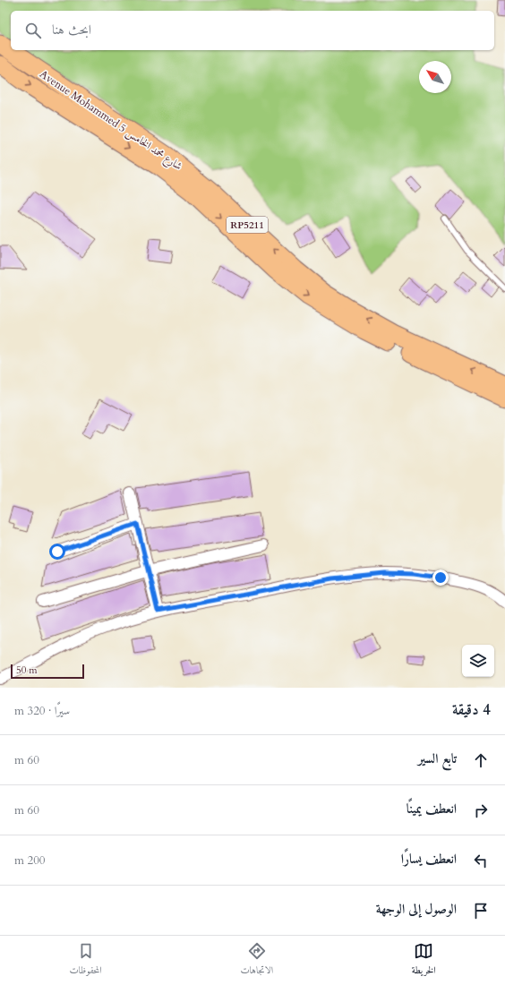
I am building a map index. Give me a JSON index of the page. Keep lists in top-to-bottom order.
{
  "streets": {
    "main road": ["Avenue Mohammed 5 شارع محمد الخامس", "RP5211"]
  },
  "scale_bar": "50 m",
  "north": "top left",
  "page": {
    "search": "ابحث هنا",
    "scale": "50 m",
    "heading": ["4 دقيقة", "سيرًا · 320 m"],
    "list": [
      ["تابع السير", "60 m"],
      ["انعطف يمينًا", "60 m"],
      ["انعطف يسارًا", "200 m"],
      "الوصول إلى الوجهة"
    ],
    "nav": ["الخريطة", "الاتجاهات", "المحفوظات"]
  }
}
